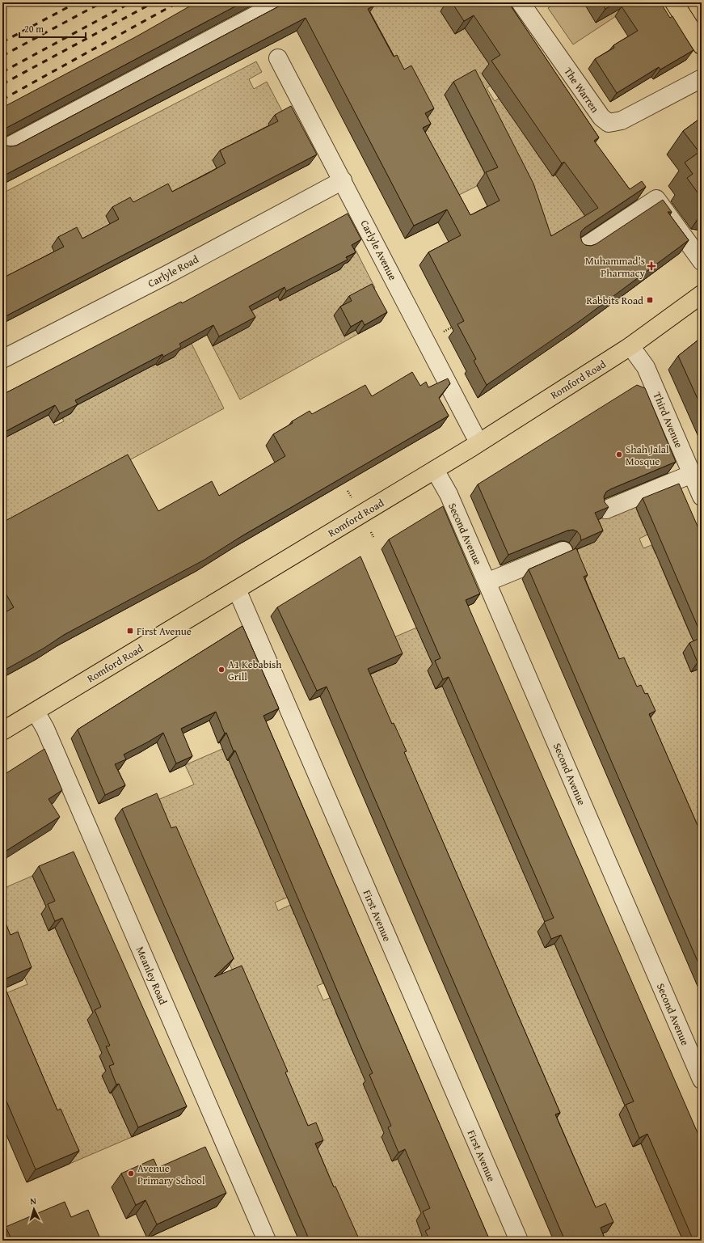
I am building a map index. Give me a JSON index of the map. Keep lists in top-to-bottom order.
{
  "streets": {
    "main road": ["Romford Road"],
    "street": [
      "The Warren",
      "Carlyle Avenue",
      "Carlyle Road",
      "Third Avenue",
      "Second Avenue",
      "First Avenue",
      "Meanley Road"
    ]
  },
  "crossings": [
    ["Carlyle Avenue", "Carlyle Road"],
    ["Carlyle Avenue", "Romford Road"],
    ["Romford Road", "Third Avenue"],
    ["Romford Road", "Second Avenue"],
    ["Romford Road", "First Avenue"],
    ["Romford Road", "Meanley Road"]
  ],
  "places": {
    "health": ["Muhammad's Pharmacy"],
    "transit": ["Rabbits Road", "First Avenue"],
    "other": ["Shah Jalal Mosque", "A1 Kebabish Grill", "Avenue Primary School"]
  },
  "scale_bar": "20 m",
  "north": "top"
}
